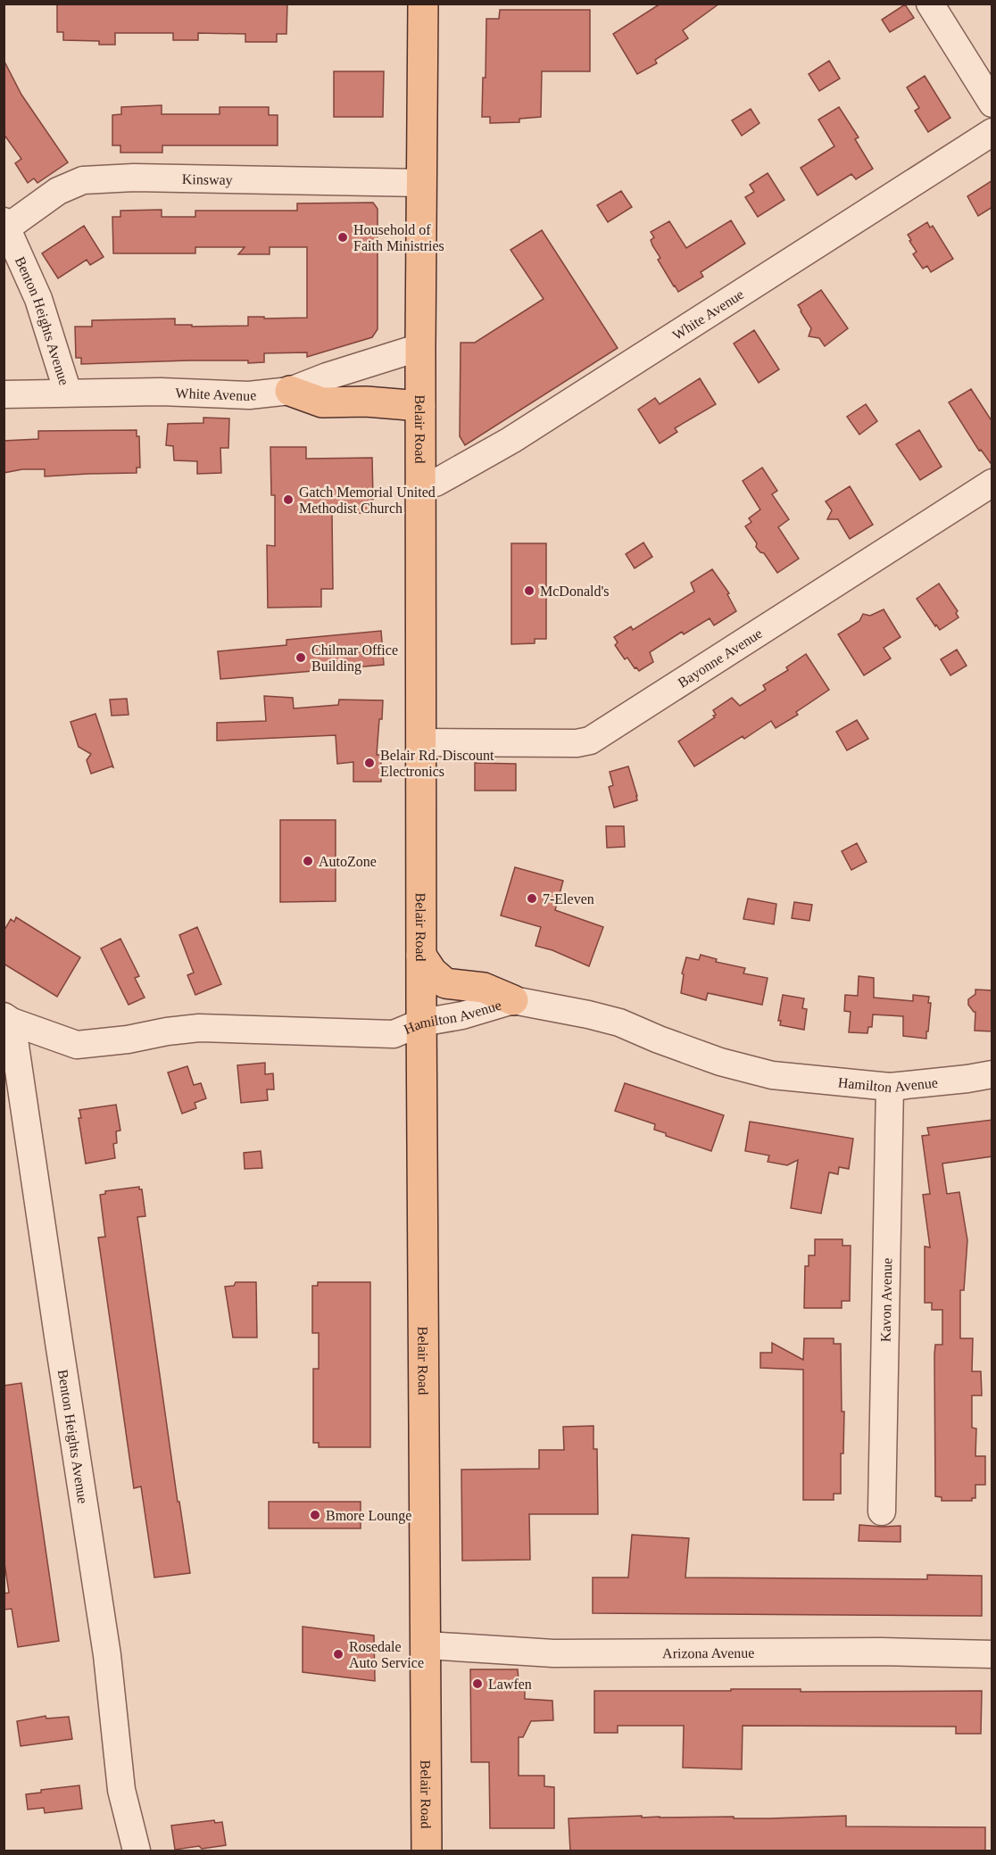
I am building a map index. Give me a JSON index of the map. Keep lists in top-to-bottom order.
{
  "streets": {
    "main road": ["Belair Road"],
    "street": [
      "Kinsway",
      "White Avenue",
      "Benton Heights Avenue",
      "Bayonne Avenue",
      "Hamilton Avenue",
      "Kavon Avenue",
      "Arizona Avenue"
    ]
  },
  "crossings": [
    ["Kinsway", "Benton Heights Avenue"],
    ["Kinsway", "Belair Road"],
    ["White Avenue", "Benton Heights Avenue"],
    ["White Avenue", "Belair Road"],
    ["Benton Heights Avenue", "Hamilton Avenue"],
    ["Belair Road", "Bayonne Avenue"],
    ["Belair Road", "Hamilton Avenue"],
    ["Belair Road", "Arizona Avenue"],
    ["Hamilton Avenue", "Kavon Avenue"]
  ],
  "places": [
    "Household of Faith Ministries",
    "Gatch Memorial United Methodist Church",
    "McDonald's",
    "Chilmar Office Building",
    "Belair Rd. Discount Electronics",
    "AutoZone",
    "7-Eleven",
    "Bmore Lounge",
    "Rosedale Auto Service",
    "Lawfen"
  ]
}
